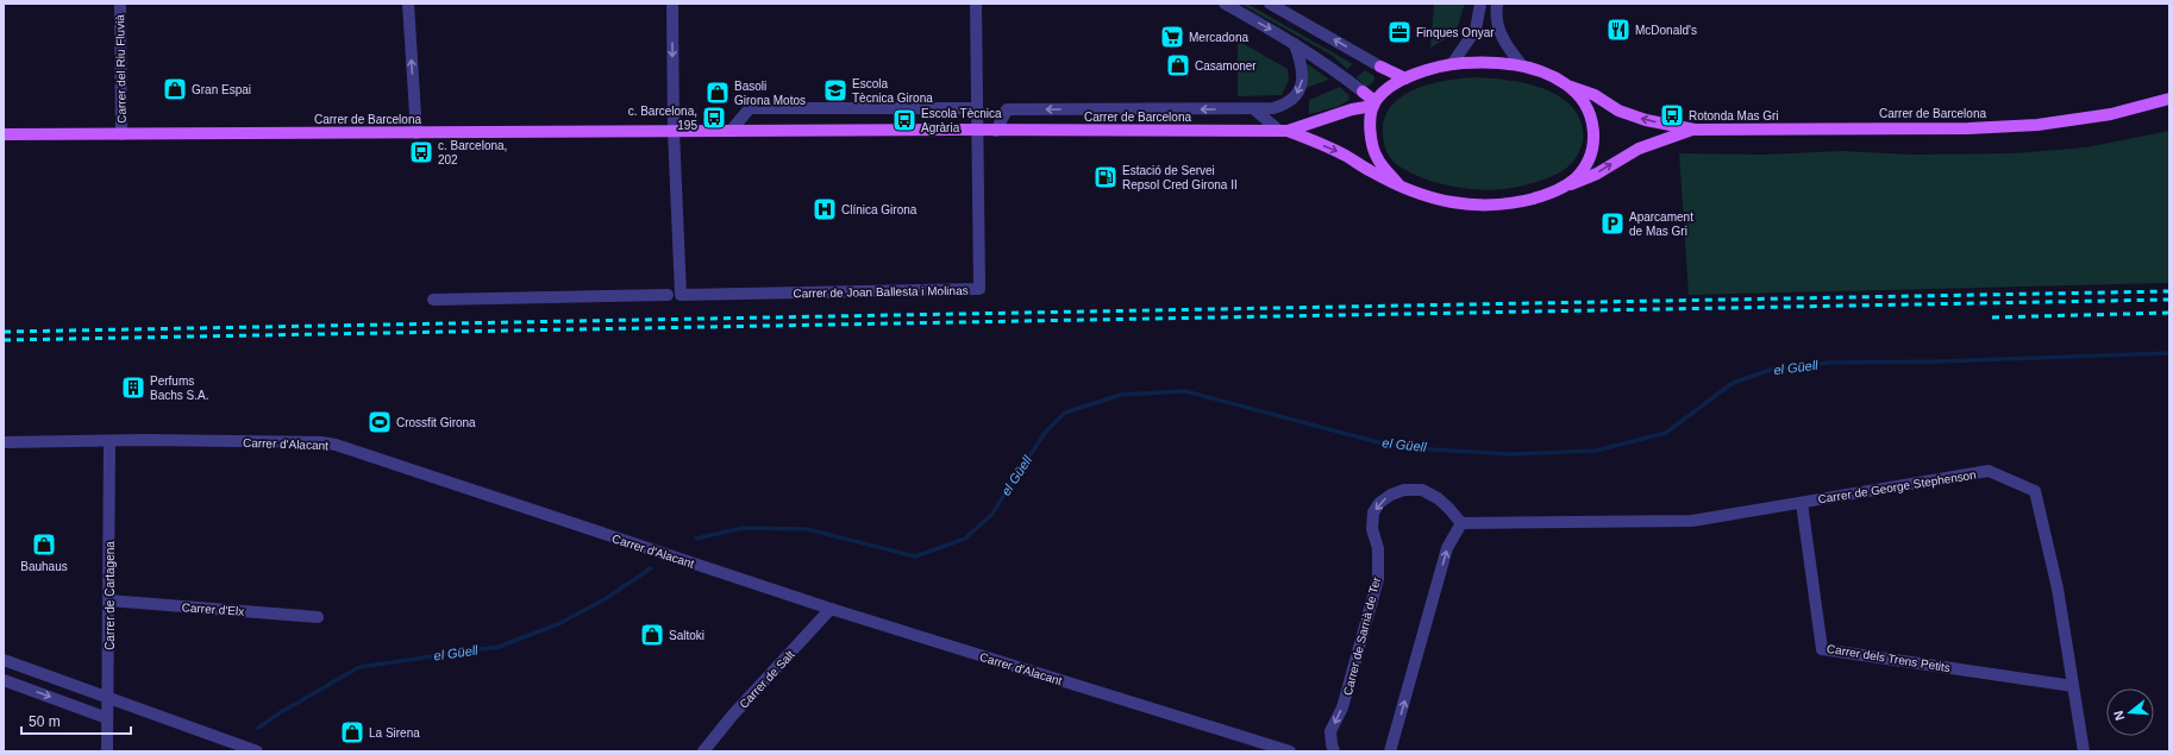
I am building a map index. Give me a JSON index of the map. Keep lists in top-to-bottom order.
{
  "streets": {
    "main road": ["Carrer de Barcelona"],
    "street": [
      "Carrer del Riu Fluvià",
      "Carrer de Joan Ballesta i Molinas",
      "Carrer d'Alacant",
      "Carrer de George Stephenson",
      "Carrer de Cartagena",
      "Carrer d'Elx",
      "Carrer de Sarrià de Ter",
      "Carrer dels Trens Petits",
      "Carrer de Salt"
    ]
  },
  "crossings": [
    ["Carrer del Riu Fluvià", "Carrer de Barcelona"],
    ["Carrer de Barcelona", "Carrer de Joan Ballesta i Molinas"],
    ["Carrer d'Alacant", "Carrer de Cartagena"],
    ["Carrer d'Alacant", "Carrer de Salt"],
    ["Carrer de George Stephenson", "Carrer de Sarrià de Ter"],
    ["Carrer de George Stephenson", "Carrer dels Trens Petits"],
    ["Carrer de Cartagena", "Carrer d'Elx"]
  ],
  "water": ["el Güell"],
  "places": {
    "restaurant": ["McDonald's"],
    "office": ["Finques Onyar"],
    "supermarket": ["Mercadona"],
    "shop": [
      "Casamoner",
      "Gran Espai",
      "Basoli Girona Motos",
      "Bauhaus",
      "Saltoki",
      "La Sirena"
    ],
    "school or university": ["Escola Tècnica Girona"],
    "bus stop": [
      "Rotonda Mas Gri",
      "c. Barcelona, 195",
      "Escola Tècnica Agrària",
      "c. Barcelona, 202"
    ],
    "fuel station": ["Estació de Servei Repsol Cred Girona II"],
    "hospital": ["Clínica Girona"],
    "parking": ["Aparcament de Mas Gri"],
    "building": ["Perfums Bachs S.A."],
    "sports": ["Crossfit Girona"]
  },
  "scale_bar": "50 m",
  "north": "left"
}
